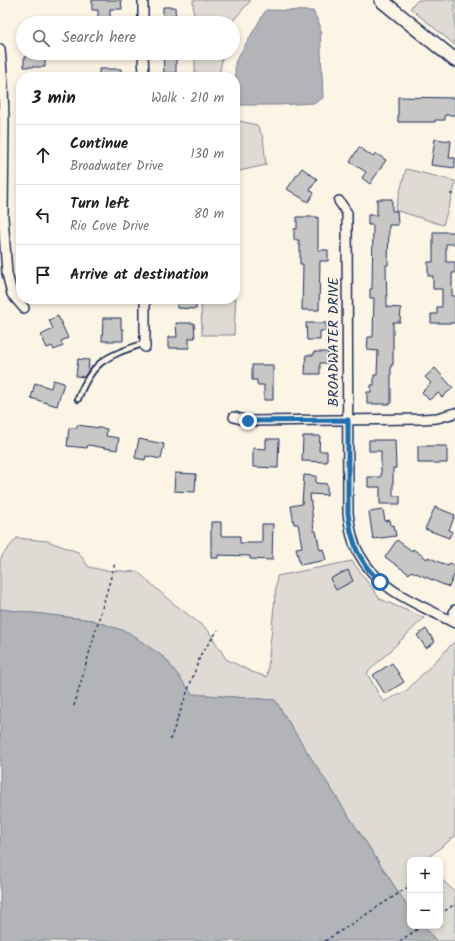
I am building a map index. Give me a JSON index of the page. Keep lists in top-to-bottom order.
{
  "streets": {
    "street": ["BROADWATER DRIVE"]
  },
  "page": {
    "search": "Search here",
    "heading": ["3 min", "Walk · 210 m"],
    "list": [
      ["Continue", "Broadwater Drive", "130 m"],
      ["Turn left", "Rio Cove Drive", "80 m"],
      "Arrive at destination"
    ],
    "map_buttons": ["+", "−"]
  }
}
